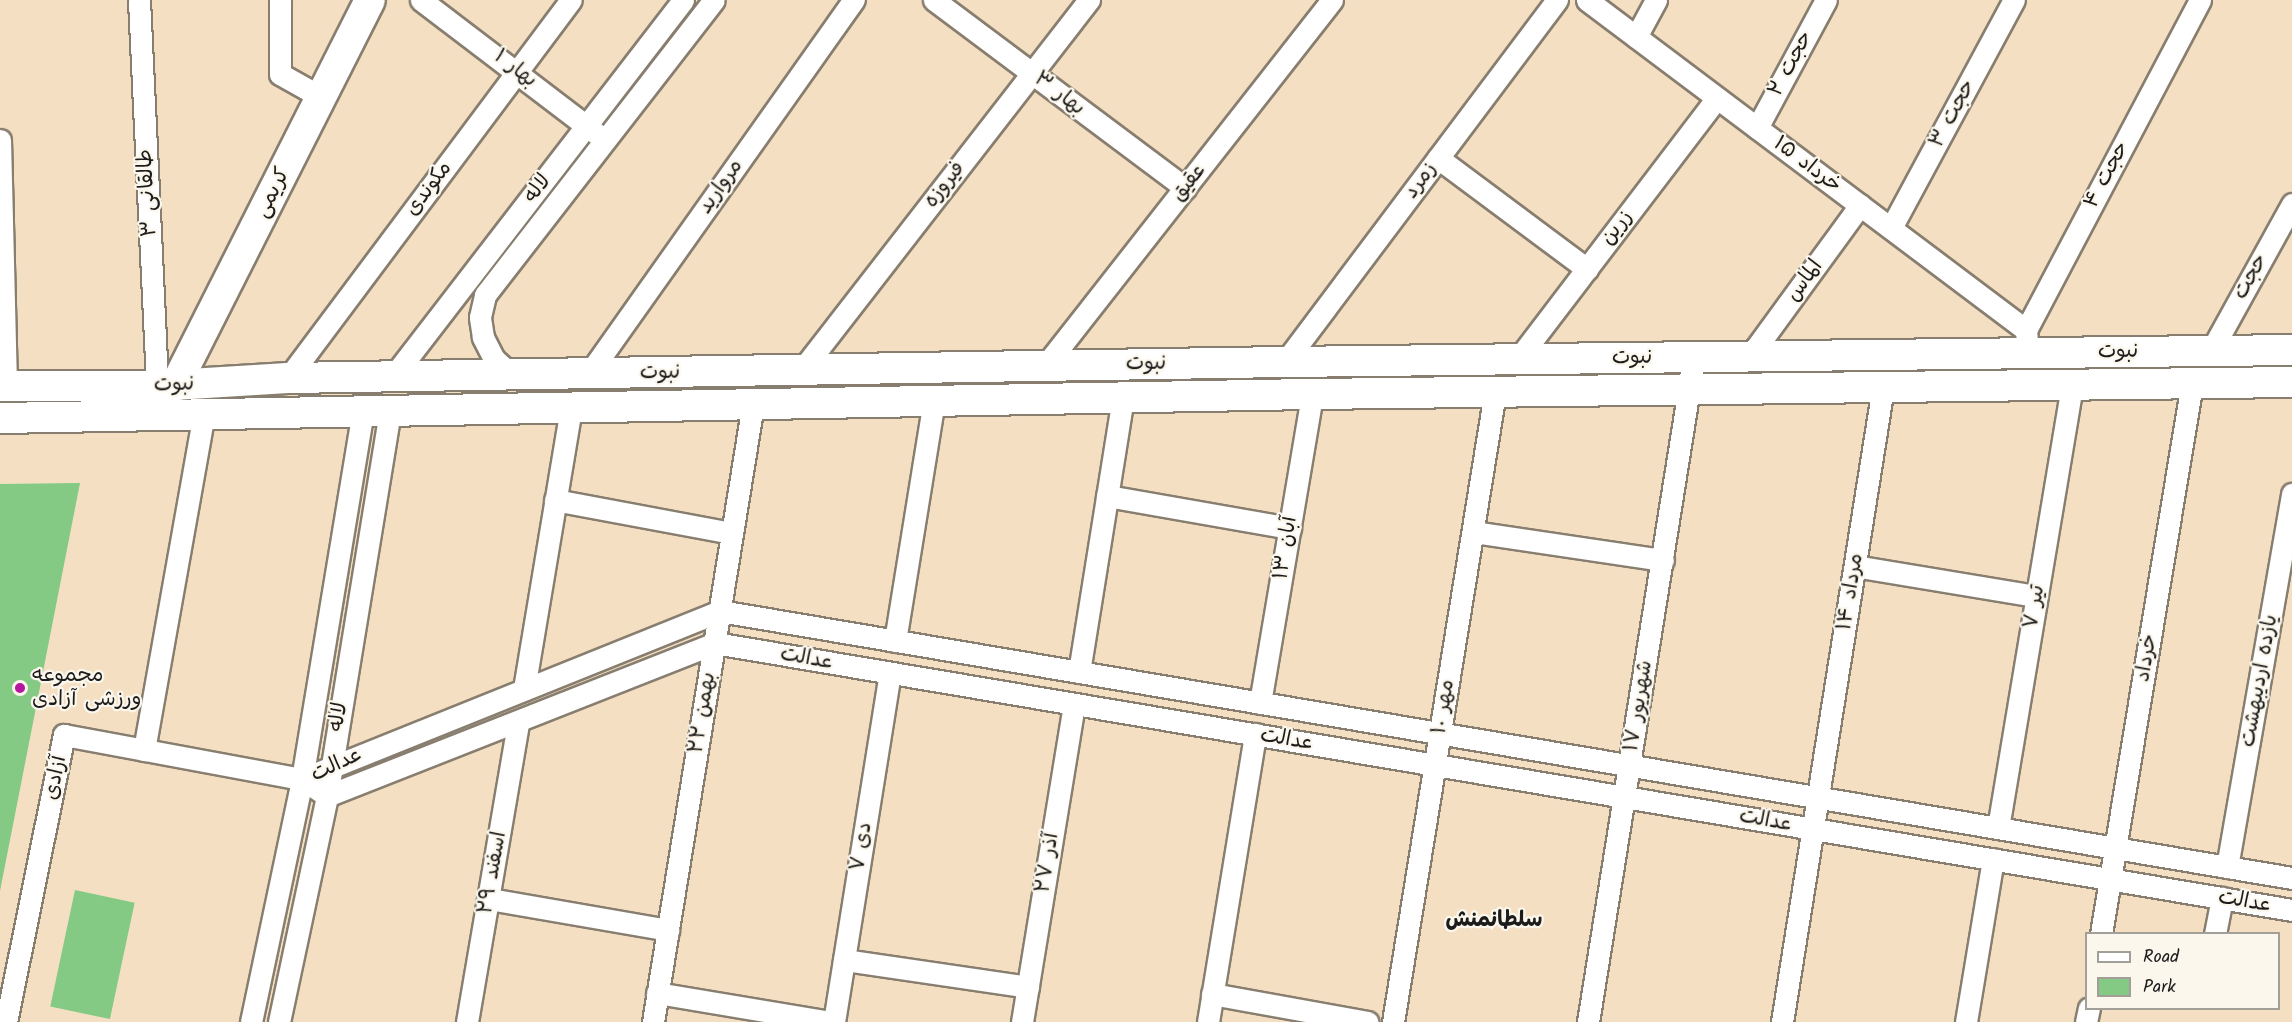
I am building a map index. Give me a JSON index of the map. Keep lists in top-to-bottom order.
{
  "streets": {
    "street": [
      "حجت ۲",
      "بهار ۱",
      "بهار ۳",
      "حجت ۳",
      "۱۵ خرداد",
      "حجت ۴",
      "زمرد",
      "عقیق",
      "فیروزه",
      "مروارید",
      "مکوندی",
      "لاله",
      "طالقانی ۳",
      "کریمی",
      "زرین",
      "حجت",
      "الماس",
      "نبوت",
      "۱۳ آبان",
      "۱۴ مرداد",
      "۷ تیر",
      "خرداد",
      "عدالت",
      "یازده اردیبهشت",
      "۱۷ شهریور",
      "۱۰ مهر",
      "۲۲ بهمن",
      "آزادی",
      "۷ دی",
      "۲۷ آذر",
      "۲۹ اسفند"
    ]
  },
  "crossings": [
    ["حجت ۲", "۱۵ خرداد"],
    ["بهار ۱", "مکوندی"],
    ["بهار ۱", "لاله"],
    ["بهار ۳", "عقیق"],
    ["بهار ۳", "فیروزه"],
    ["حجت ۳", "۱۵ خرداد"],
    ["۱۵ خرداد", "حجت ۴"],
    ["۱۵ خرداد", "زرین"],
    ["۱۵ خرداد", "الماس"],
    ["۱۵ خرداد", "نبوت"],
    ["حجت ۴", "نبوت"],
    ["زمرد", "نبوت"],
    ["عقیق", "نبوت"],
    ["فیروزه", "نبوت"],
    ["مروارید", "نبوت"],
    ["مکوندی", "نبوت"],
    ["لاله", "نبوت"],
    ["لاله", "عدالت"],
    ["لاله", "آزادی"],
    ["طالقانی ۳", "کریمی"],
    ["طالقانی ۳", "نبوت"],
    ["کریمی", "نبوت"],
    ["زرین", "نبوت"],
    ["حجت", "نبوت"],
    ["الماس", "نبوت"],
    ["نبوت", "۱۳ آبان"],
    ["نبوت", "۱۴ مرداد"],
    ["نبوت", "۷ تیر"],
    ["نبوت", "خرداد"],
    ["نبوت", "۱۷ شهریور"],
    ["نبوت", "۱۰ مهر"],
    ["نبوت", "۲۲ بهمن"],
    ["۱۳ آبان", "عدالت"],
    ["۱۴ مرداد", "عدالت"],
    ["۷ تیر", "عدالت"],
    ["خرداد", "عدالت"],
    ["عدالت", "یازده اردیبهشت"],
    ["عدالت", "۱۷ شهریور"],
    ["عدالت", "۱۰ مهر"],
    ["عدالت", "۲۲ بهمن"],
    ["عدالت", "آزادی"],
    ["عدالت", "۷ دی"],
    ["عدالت", "۲۷ آذر"],
    ["عدالت", "۲۹ اسفند"]
  ],
  "districts": ["سلطانمنش"],
  "places": ["مجموعه ورزشی آزادی"],
  "legend": ["Road", "Park"]
}
